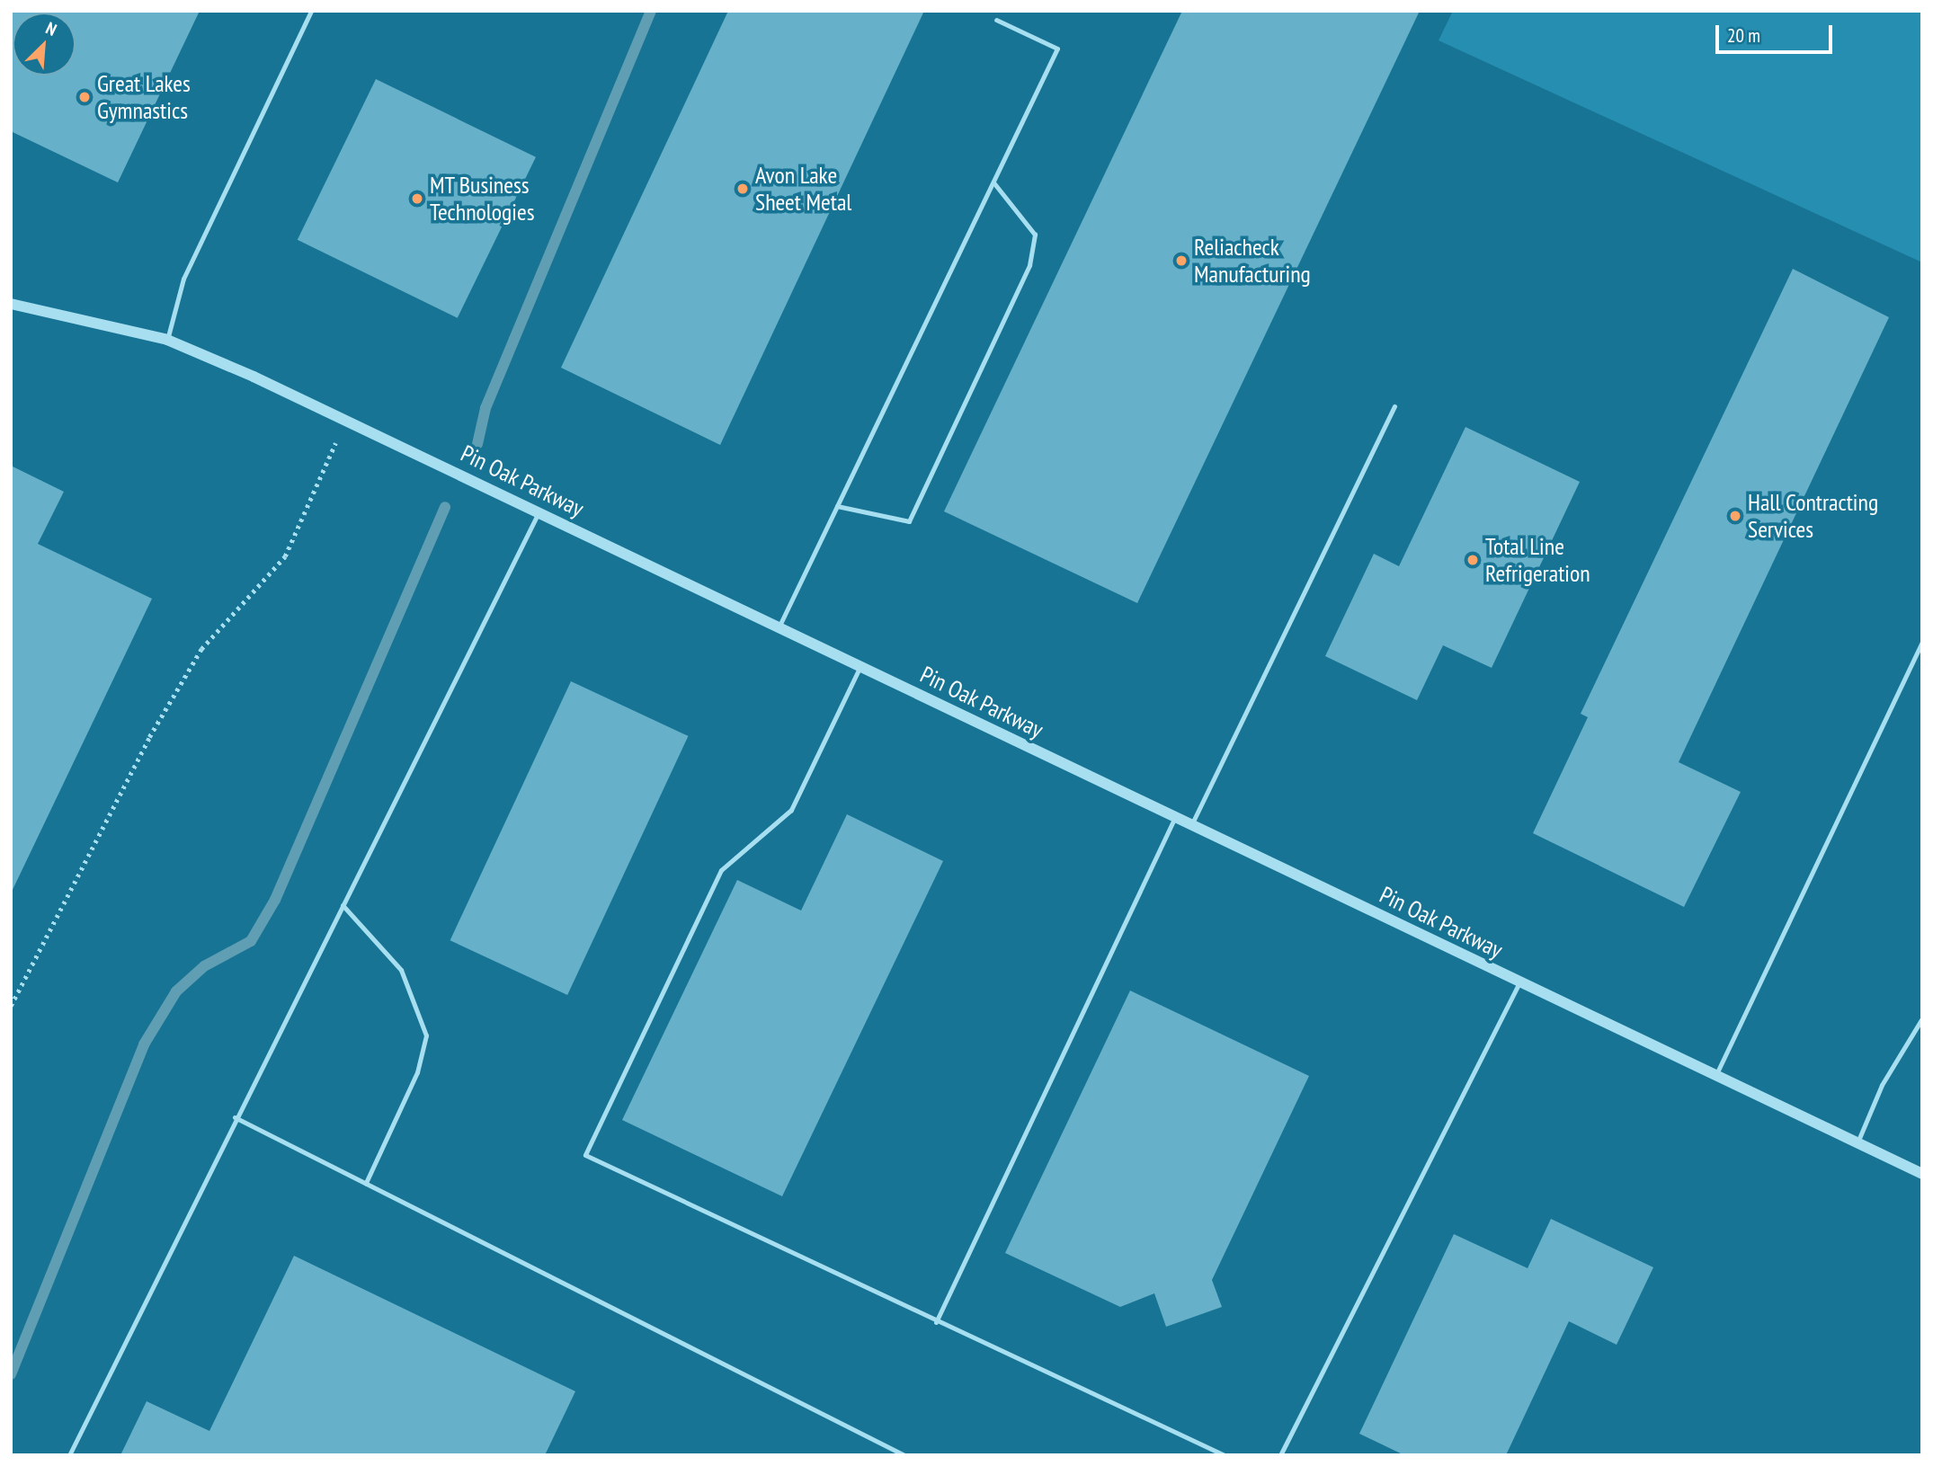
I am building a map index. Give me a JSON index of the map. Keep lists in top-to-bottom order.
{
  "streets": {
    "street": ["Pin Oak Parkway"]
  },
  "places": [
    "Great Lakes Gymnastics",
    "Avon Lake Sheet Metal",
    "MT Business Technologies",
    "Reliacheck Manufacturing",
    "Hall Contracting Services",
    "Total Line Refrigeration"
  ],
  "scale_bar": "20 m",
  "north": "top right"
}
